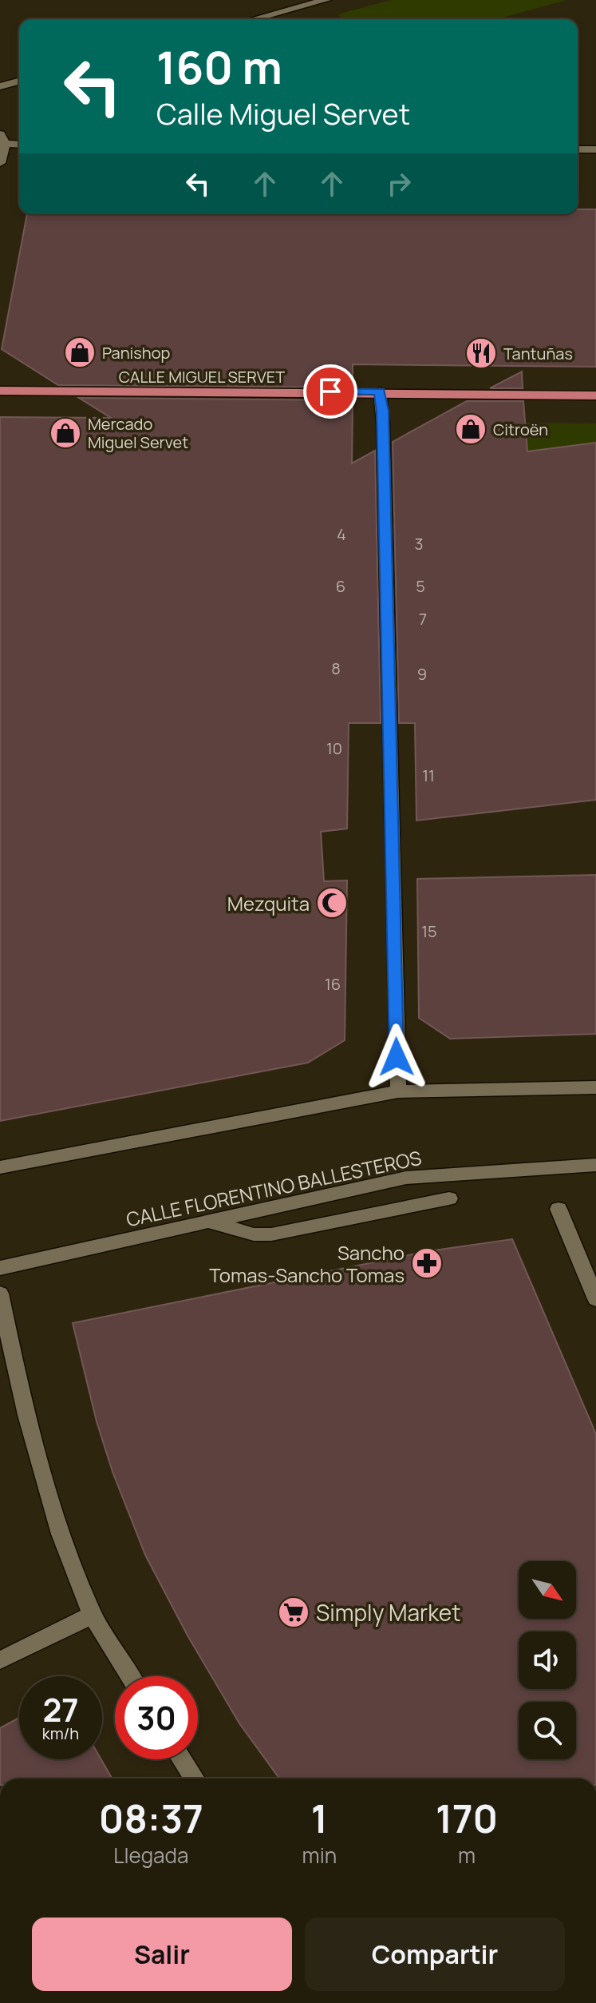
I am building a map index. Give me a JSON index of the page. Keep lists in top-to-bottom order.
{
  "streets": {
    "main road": ["CALLE MIGUEL SERVET"],
    "street": ["CALLE FLORENTINO BALLESTEROS"]
  },
  "places": {
    "shop": ["Panishop", "Citroën", "Mercado Miguel Servet"],
    "restaurant": ["Tantuñas"],
    "mosque": ["Mezquita"],
    "pharmacy": ["Sancho Tomas-Sancho Tomas"],
    "supermarket": ["Simply Market"]
  },
  "house_numbers": [
    "4",
    "3",
    "6",
    "5",
    "7",
    "8",
    "9",
    "10",
    "11",
    "15",
    "16"
  ],
  "north": "bottom right",
  "page": {
    "turn": ["160 m", "Calle Miguel Servet"],
    "speed": "27 km/h",
    "limit": "30",
    "eta": [
      "08:37",
      "Llegada",
      "1",
      "min",
      "170",
      "m"
    ],
    "buttons": ["Salir", "Compartir"]
  }
}
